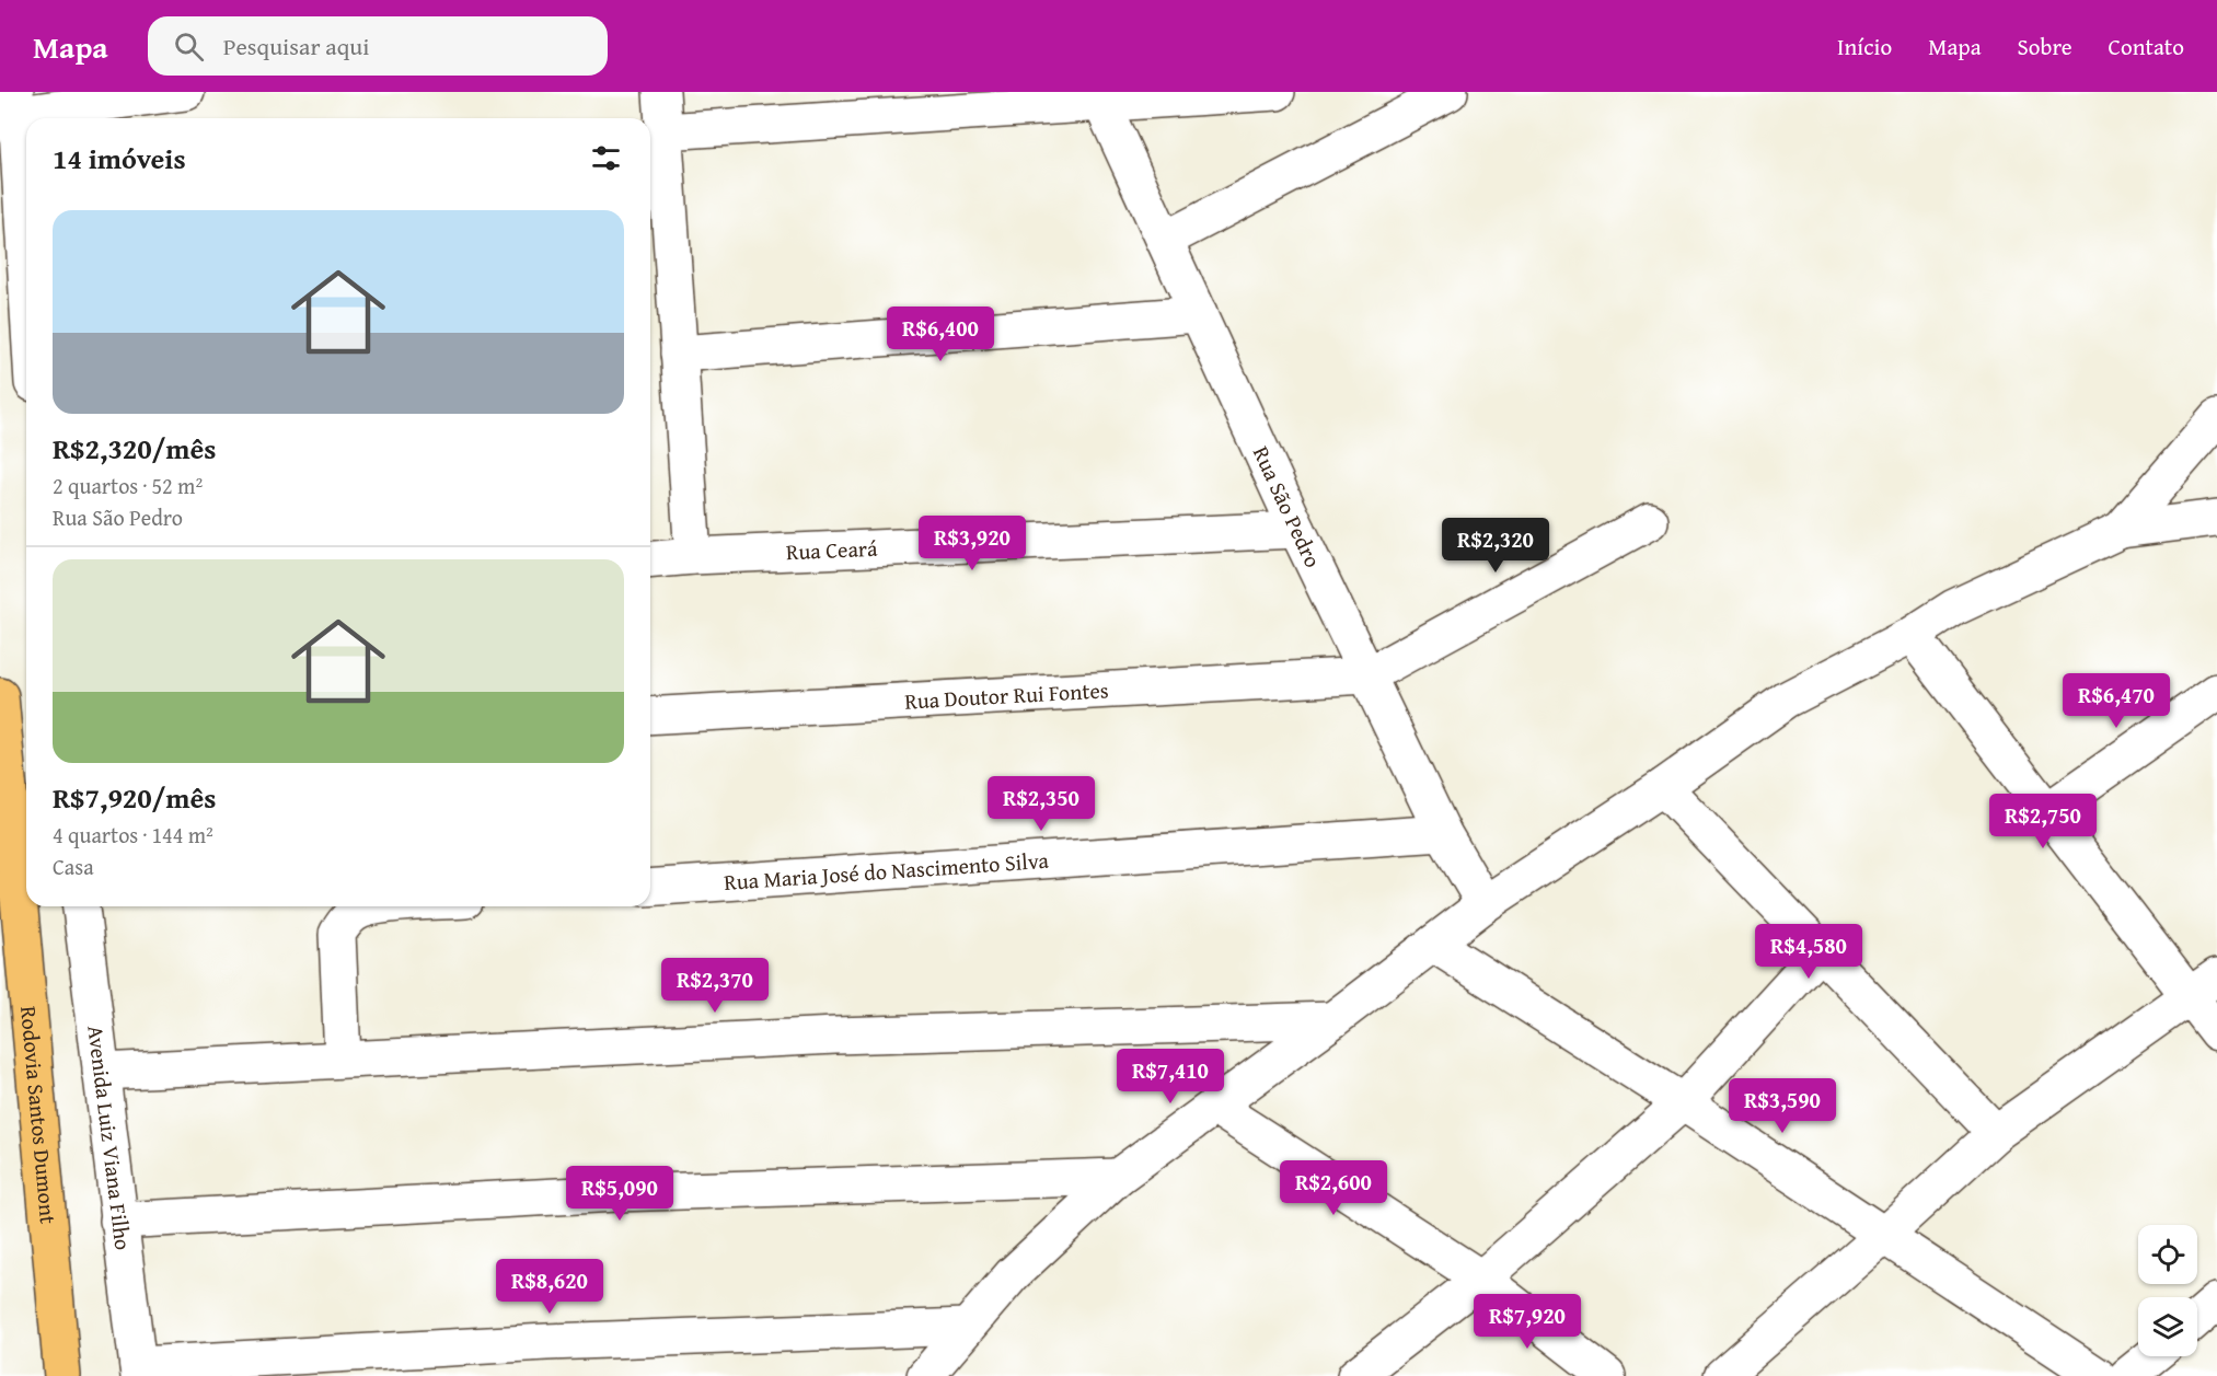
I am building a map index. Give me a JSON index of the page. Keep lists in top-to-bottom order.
{
  "streets": {
    "highway": ["Rodovia Santos Dumont"],
    "street": [
      "Rua São Pedro",
      "Rua Ceará",
      "Rua Doutor Rui Fontes",
      "Rua Maria José do Nascimento Silva",
      "Avenida Luiz Viana Filho"
    ]
  },
  "crossings": [
    ["Rua São Pedro", "Rua Ceará"],
    ["Rua São Pedro", "Rua Doutor Rui Fontes"],
    ["Rua São Pedro", "Rua Maria José do Nascimento Silva"]
  ],
  "page": {
    "header": "Mapa",
    "search": "Pesquisar aqui",
    "nav": [
      "Início",
      "Mapa",
      "Sobre",
      "Contato"
    ],
    "heading": "14 imóveis",
    "list": [
      {
        "name": "R$2,320/mês",
        "note": "2 quartos · 52 m² · Rua São Pedro"
      },
      {
        "name": "R$7,920/mês",
        "note": "4 quartos · 144 m² · Casa"
      }
    ],
    "price": [
      "R$6,400",
      "R$3,920",
      "R$2,320",
      "R$6,470",
      "R$2,350",
      "R$2,750",
      "R$4,580",
      "R$2,370",
      "R$7,410",
      "R$3,590",
      "R$2,600",
      "R$5,090",
      "R$8,620",
      "R$7,920"
    ]
  }
}
